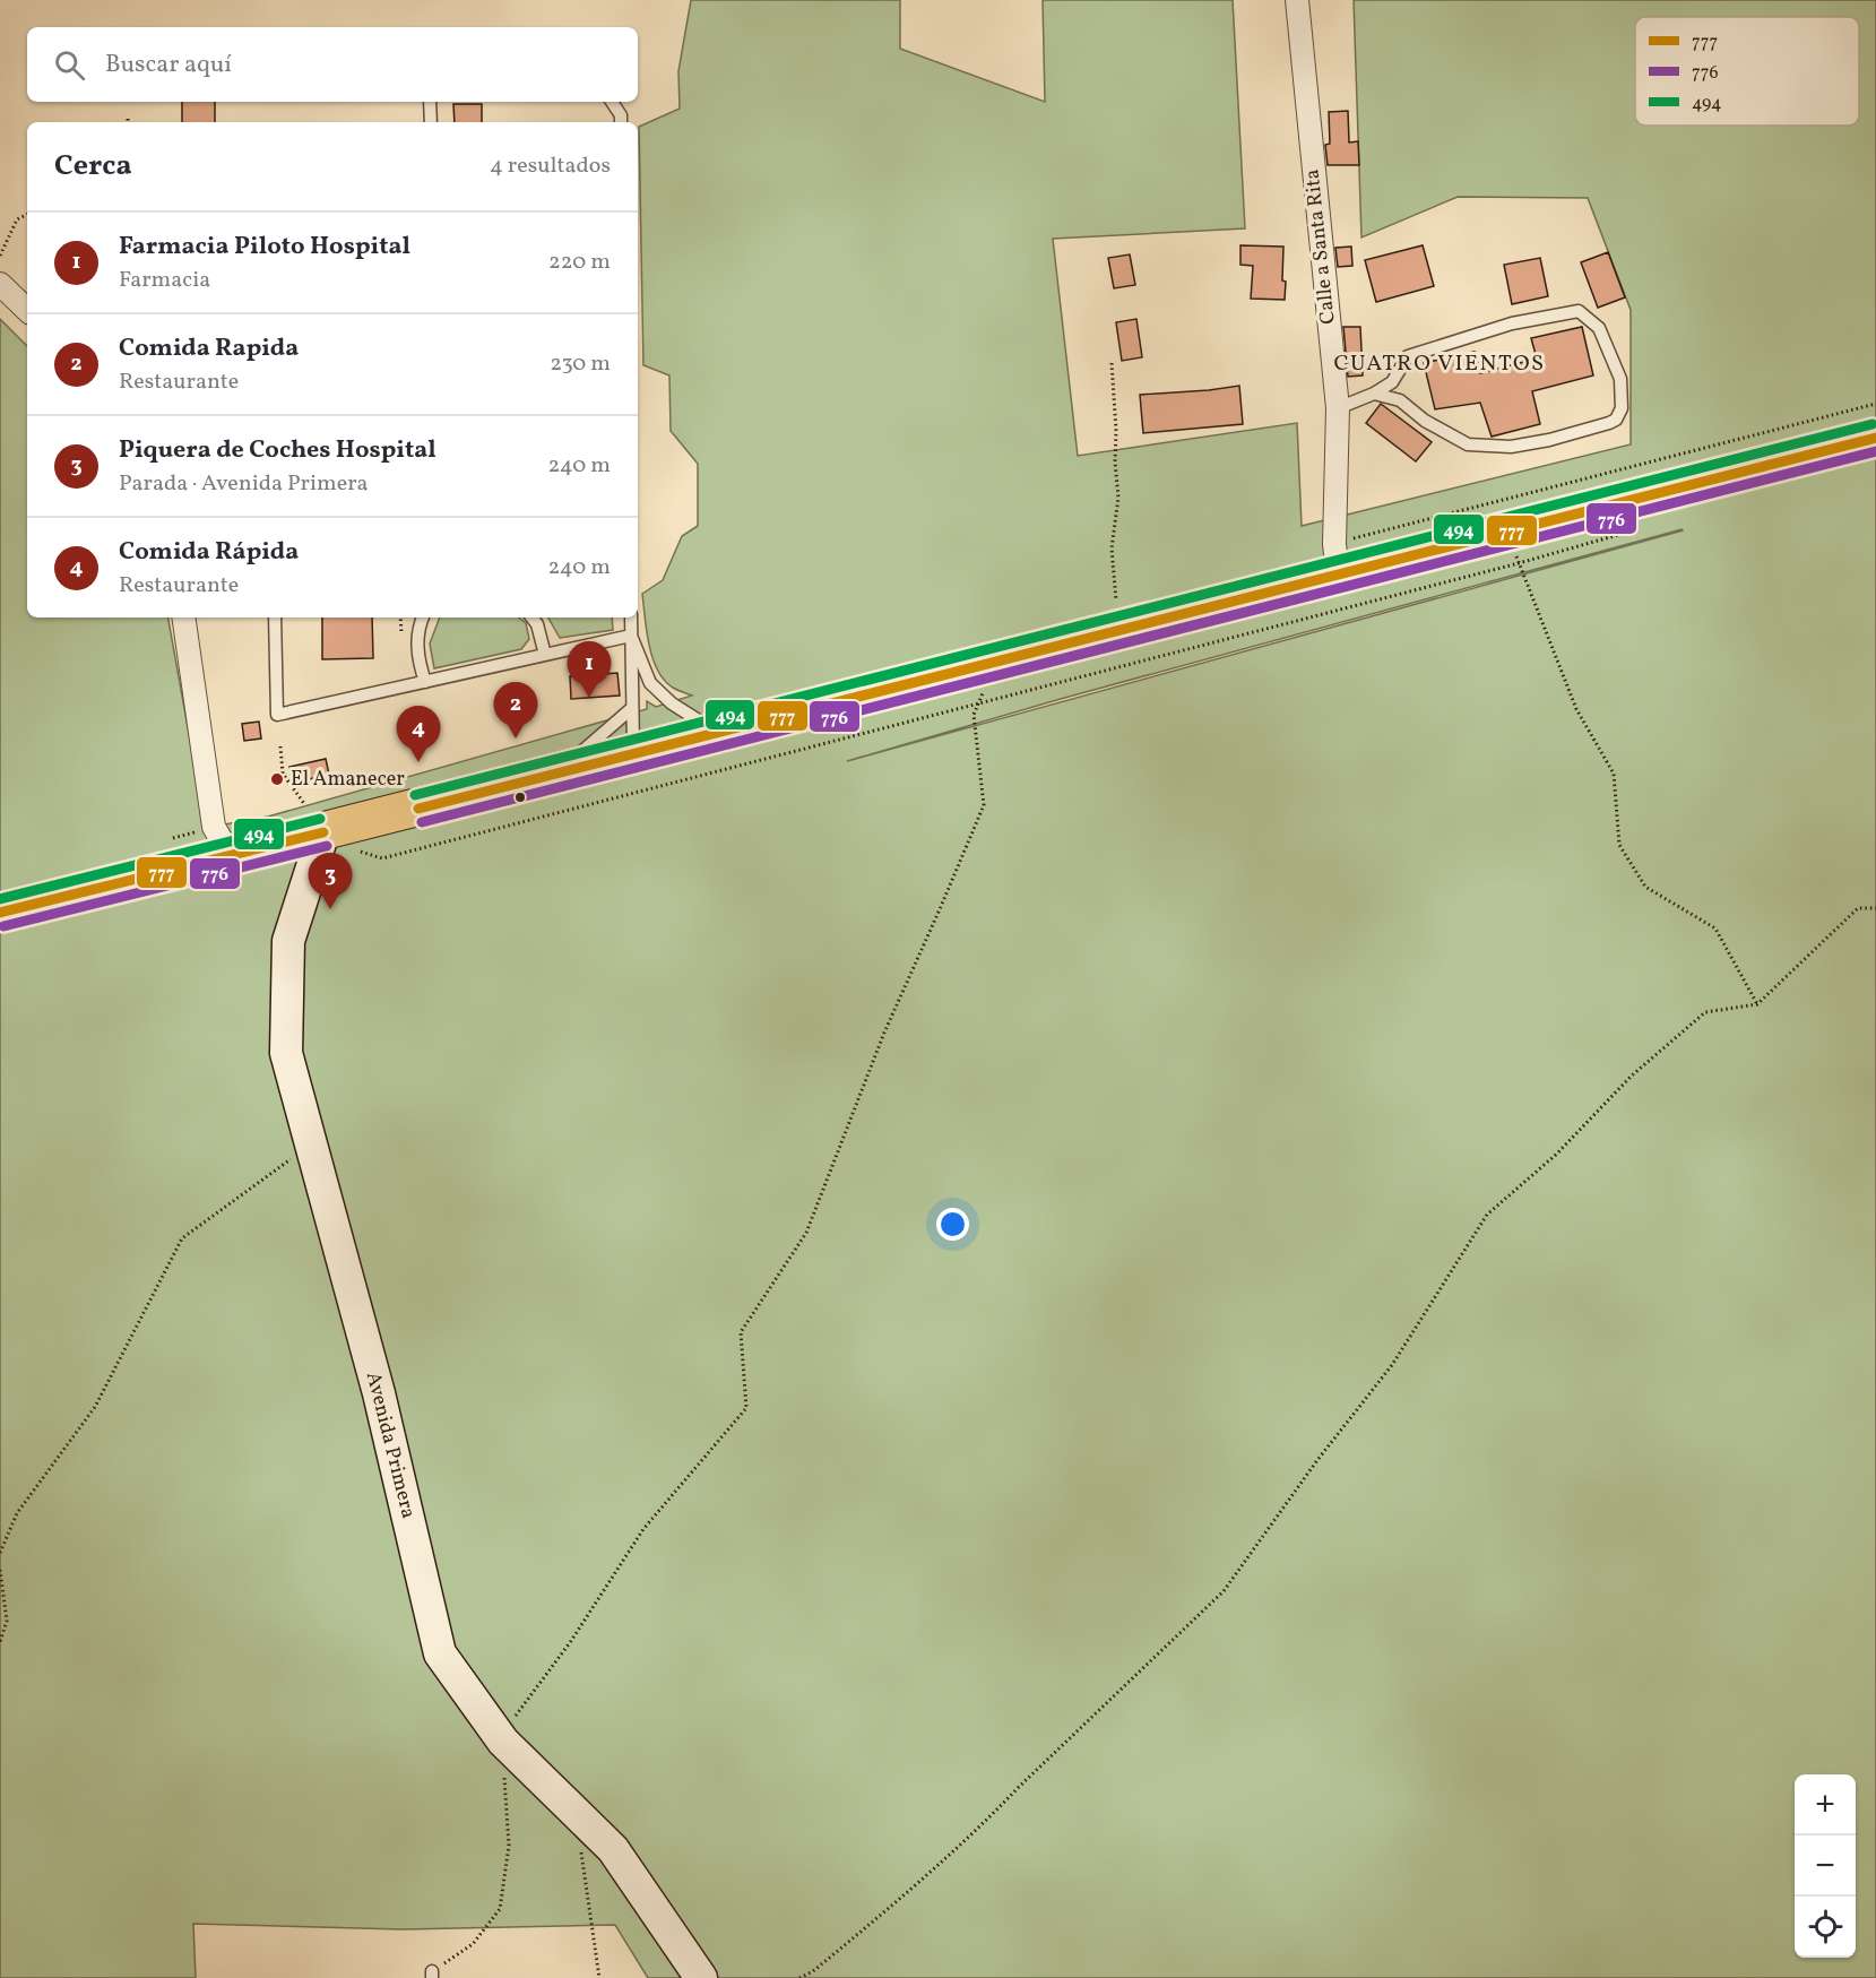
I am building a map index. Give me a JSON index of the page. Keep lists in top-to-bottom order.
{
  "streets": {
    "main road": ["Avenida Primera"],
    "street": ["Calle a Santa Rita"]
  },
  "districts": ["CUATRO VIENTOS"],
  "places": ["El Amanecer"],
  "lines": ["transit line 494", "transit line 777", "transit line 776"],
  "legend": ["777", "776", "494"],
  "page": {
    "search": "Buscar aquí",
    "heading": ["Cerca", "4 resultados"],
    "list": [
      {
        "mark": "1",
        "name": "Farmacia Piloto Hospital",
        "note": "Farmacia",
        "value": "220 m"
      },
      {
        "mark": "2",
        "name": "Comida Rapida",
        "note": "Restaurante",
        "value": "230 m"
      },
      {
        "mark": "3",
        "name": "Piquera de Coches Hospital",
        "note": "Parada · Avenida Primera",
        "value": "240 m"
      },
      {
        "mark": "4",
        "name": "Comida Rápida",
        "note": "Restaurante",
        "value": "240 m"
      }
    ],
    "pins": [
      "1",
      "2",
      "4",
      "3"
    ],
    "map_buttons": ["+", "−"]
  }
}
